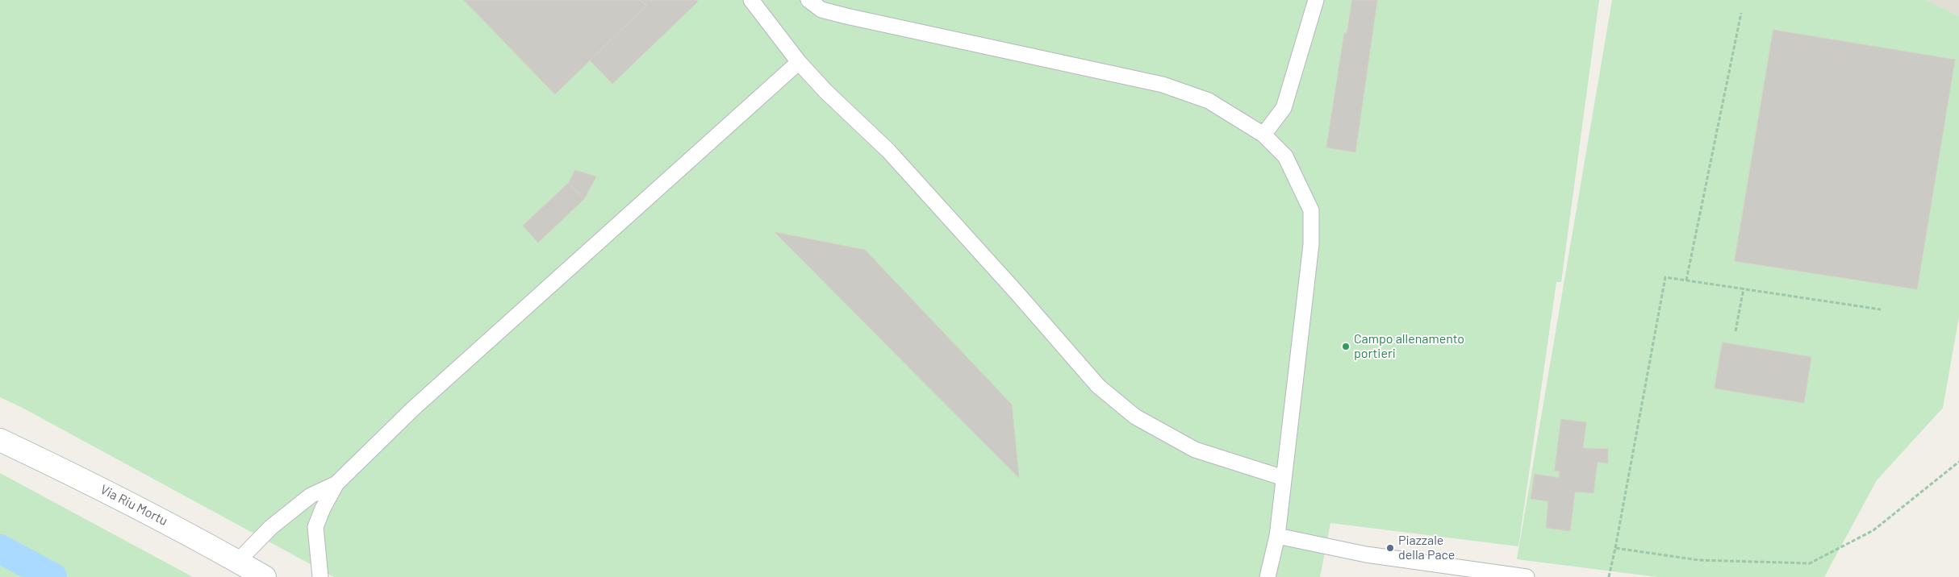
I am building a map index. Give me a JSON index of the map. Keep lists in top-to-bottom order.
{
  "streets": {
    "main road": ["Via Riu Mortu"]
  },
  "places": ["Campo allenamento portieri", "Piazzale della Pace"]
}
